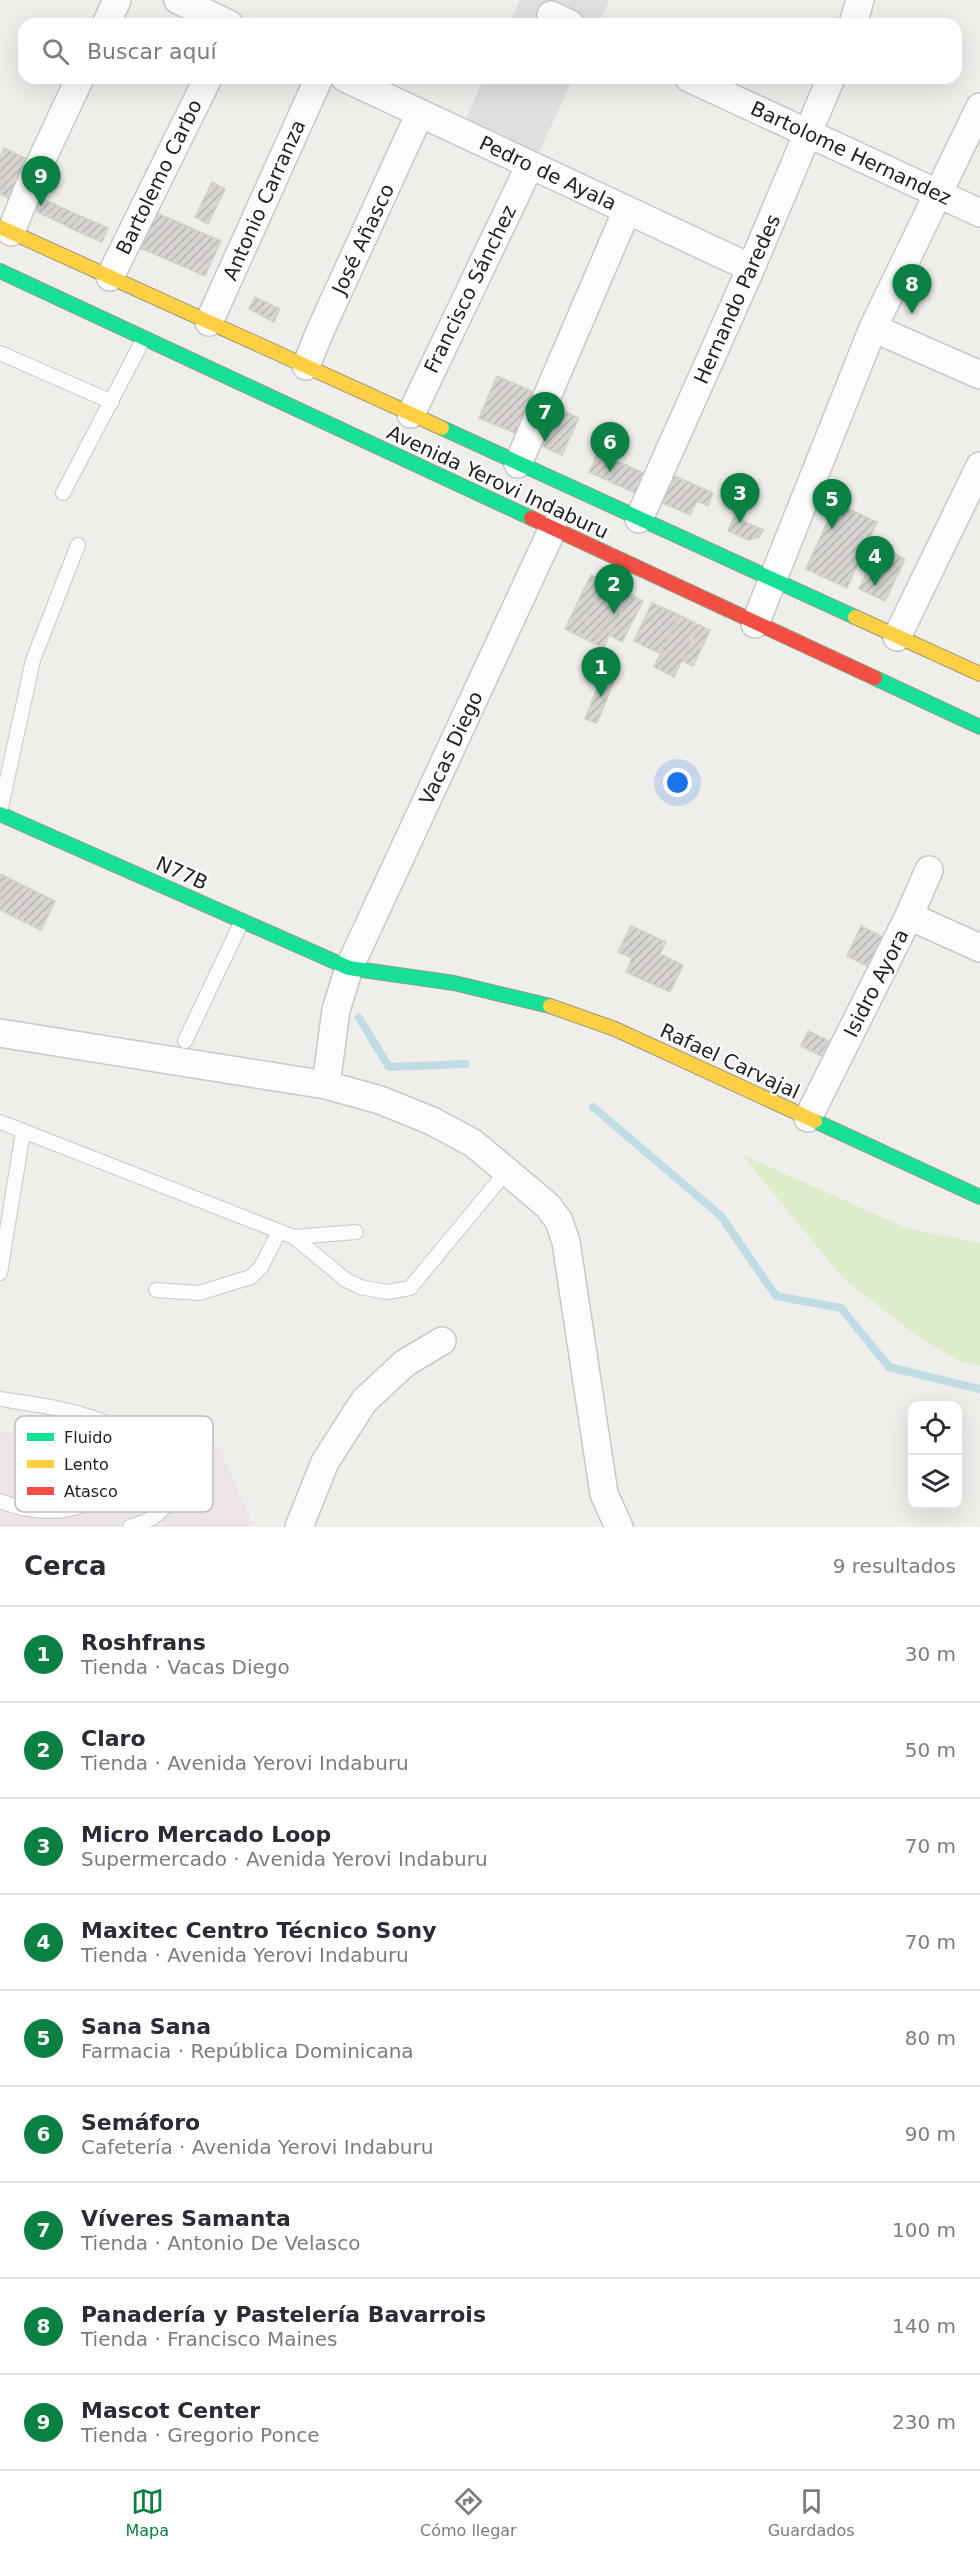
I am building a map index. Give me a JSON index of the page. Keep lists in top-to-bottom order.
{
  "streets": {
    "street": [
      "Bartolome Hernandez",
      "Pedro de Ayala",
      "Bartolemo Carbo",
      "Antonio Carranza",
      "José Añasco",
      "Francisco Sánchez",
      "Hernando Paredes",
      "Avenida Yerovi Indaburu",
      "Vacas Diego",
      "N77B",
      "Isidro Ayora",
      "Rafael Carvajal"
    ]
  },
  "crossings": [
    ["Bartolome Hernandez", "Hernando Paredes"],
    ["Pedro de Ayala", "José Añasco"],
    ["Pedro de Ayala", "Francisco Sánchez"],
    ["Pedro de Ayala", "Hernando Paredes"],
    ["Bartolemo Carbo", "Avenida Yerovi Indaburu"],
    ["Antonio Carranza", "Avenida Yerovi Indaburu"],
    ["José Añasco", "Avenida Yerovi Indaburu"],
    ["Francisco Sánchez", "Avenida Yerovi Indaburu"],
    ["Hernando Paredes", "Avenida Yerovi Indaburu"],
    ["Avenida Yerovi Indaburu", "Vacas Diego"],
    ["Vacas Diego", "N77B"],
    ["Vacas Diego", "Rafael Carvajal"],
    ["N77B", "Rafael Carvajal"],
    ["Isidro Ayora", "Rafael Carvajal"]
  ],
  "legend": ["Fluido", "Lento", "Atasco"],
  "page": {
    "search": "Buscar aquí",
    "pins": [
      "9",
      "8",
      "7",
      "6",
      "3",
      "5",
      "4",
      "2",
      "1"
    ],
    "heading": ["Cerca", "9 resultados"],
    "list": [
      {
        "mark": "1",
        "name": "Roshfrans",
        "note": "Tienda · Vacas Diego",
        "value": "30 m"
      },
      {
        "mark": "2",
        "name": "Claro",
        "note": "Tienda · Avenida Yerovi Indaburu",
        "value": "50 m"
      },
      {
        "mark": "3",
        "name": "Micro Mercado Loop",
        "note": "Supermercado · Avenida Yerovi Indaburu",
        "value": "70 m"
      },
      {
        "mark": "4",
        "name": "Maxitec Centro Técnico Sony",
        "note": "Tienda · Avenida Yerovi Indaburu",
        "value": "70 m"
      },
      {
        "mark": "5",
        "name": "Sana Sana",
        "note": "Farmacia · República Dominicana",
        "value": "80 m"
      },
      {
        "mark": "6",
        "name": "Semáforo",
        "note": "Cafetería · Avenida Yerovi Indaburu",
        "value": "90 m"
      },
      {
        "mark": "7",
        "name": "Víveres Samanta",
        "note": "Tienda · Antonio De Velasco",
        "value": "100 m"
      },
      {
        "mark": "8",
        "name": "Panadería y Pastelería Bavarrois",
        "note": "Tienda · Francisco Maines",
        "value": "140 m"
      },
      {
        "mark": "9",
        "name": "Mascot Center",
        "note": "Tienda · Gregorio Ponce",
        "value": "230 m"
      }
    ],
    "nav": ["Mapa", "Cómo llegar", "Guardados"]
  }
}
